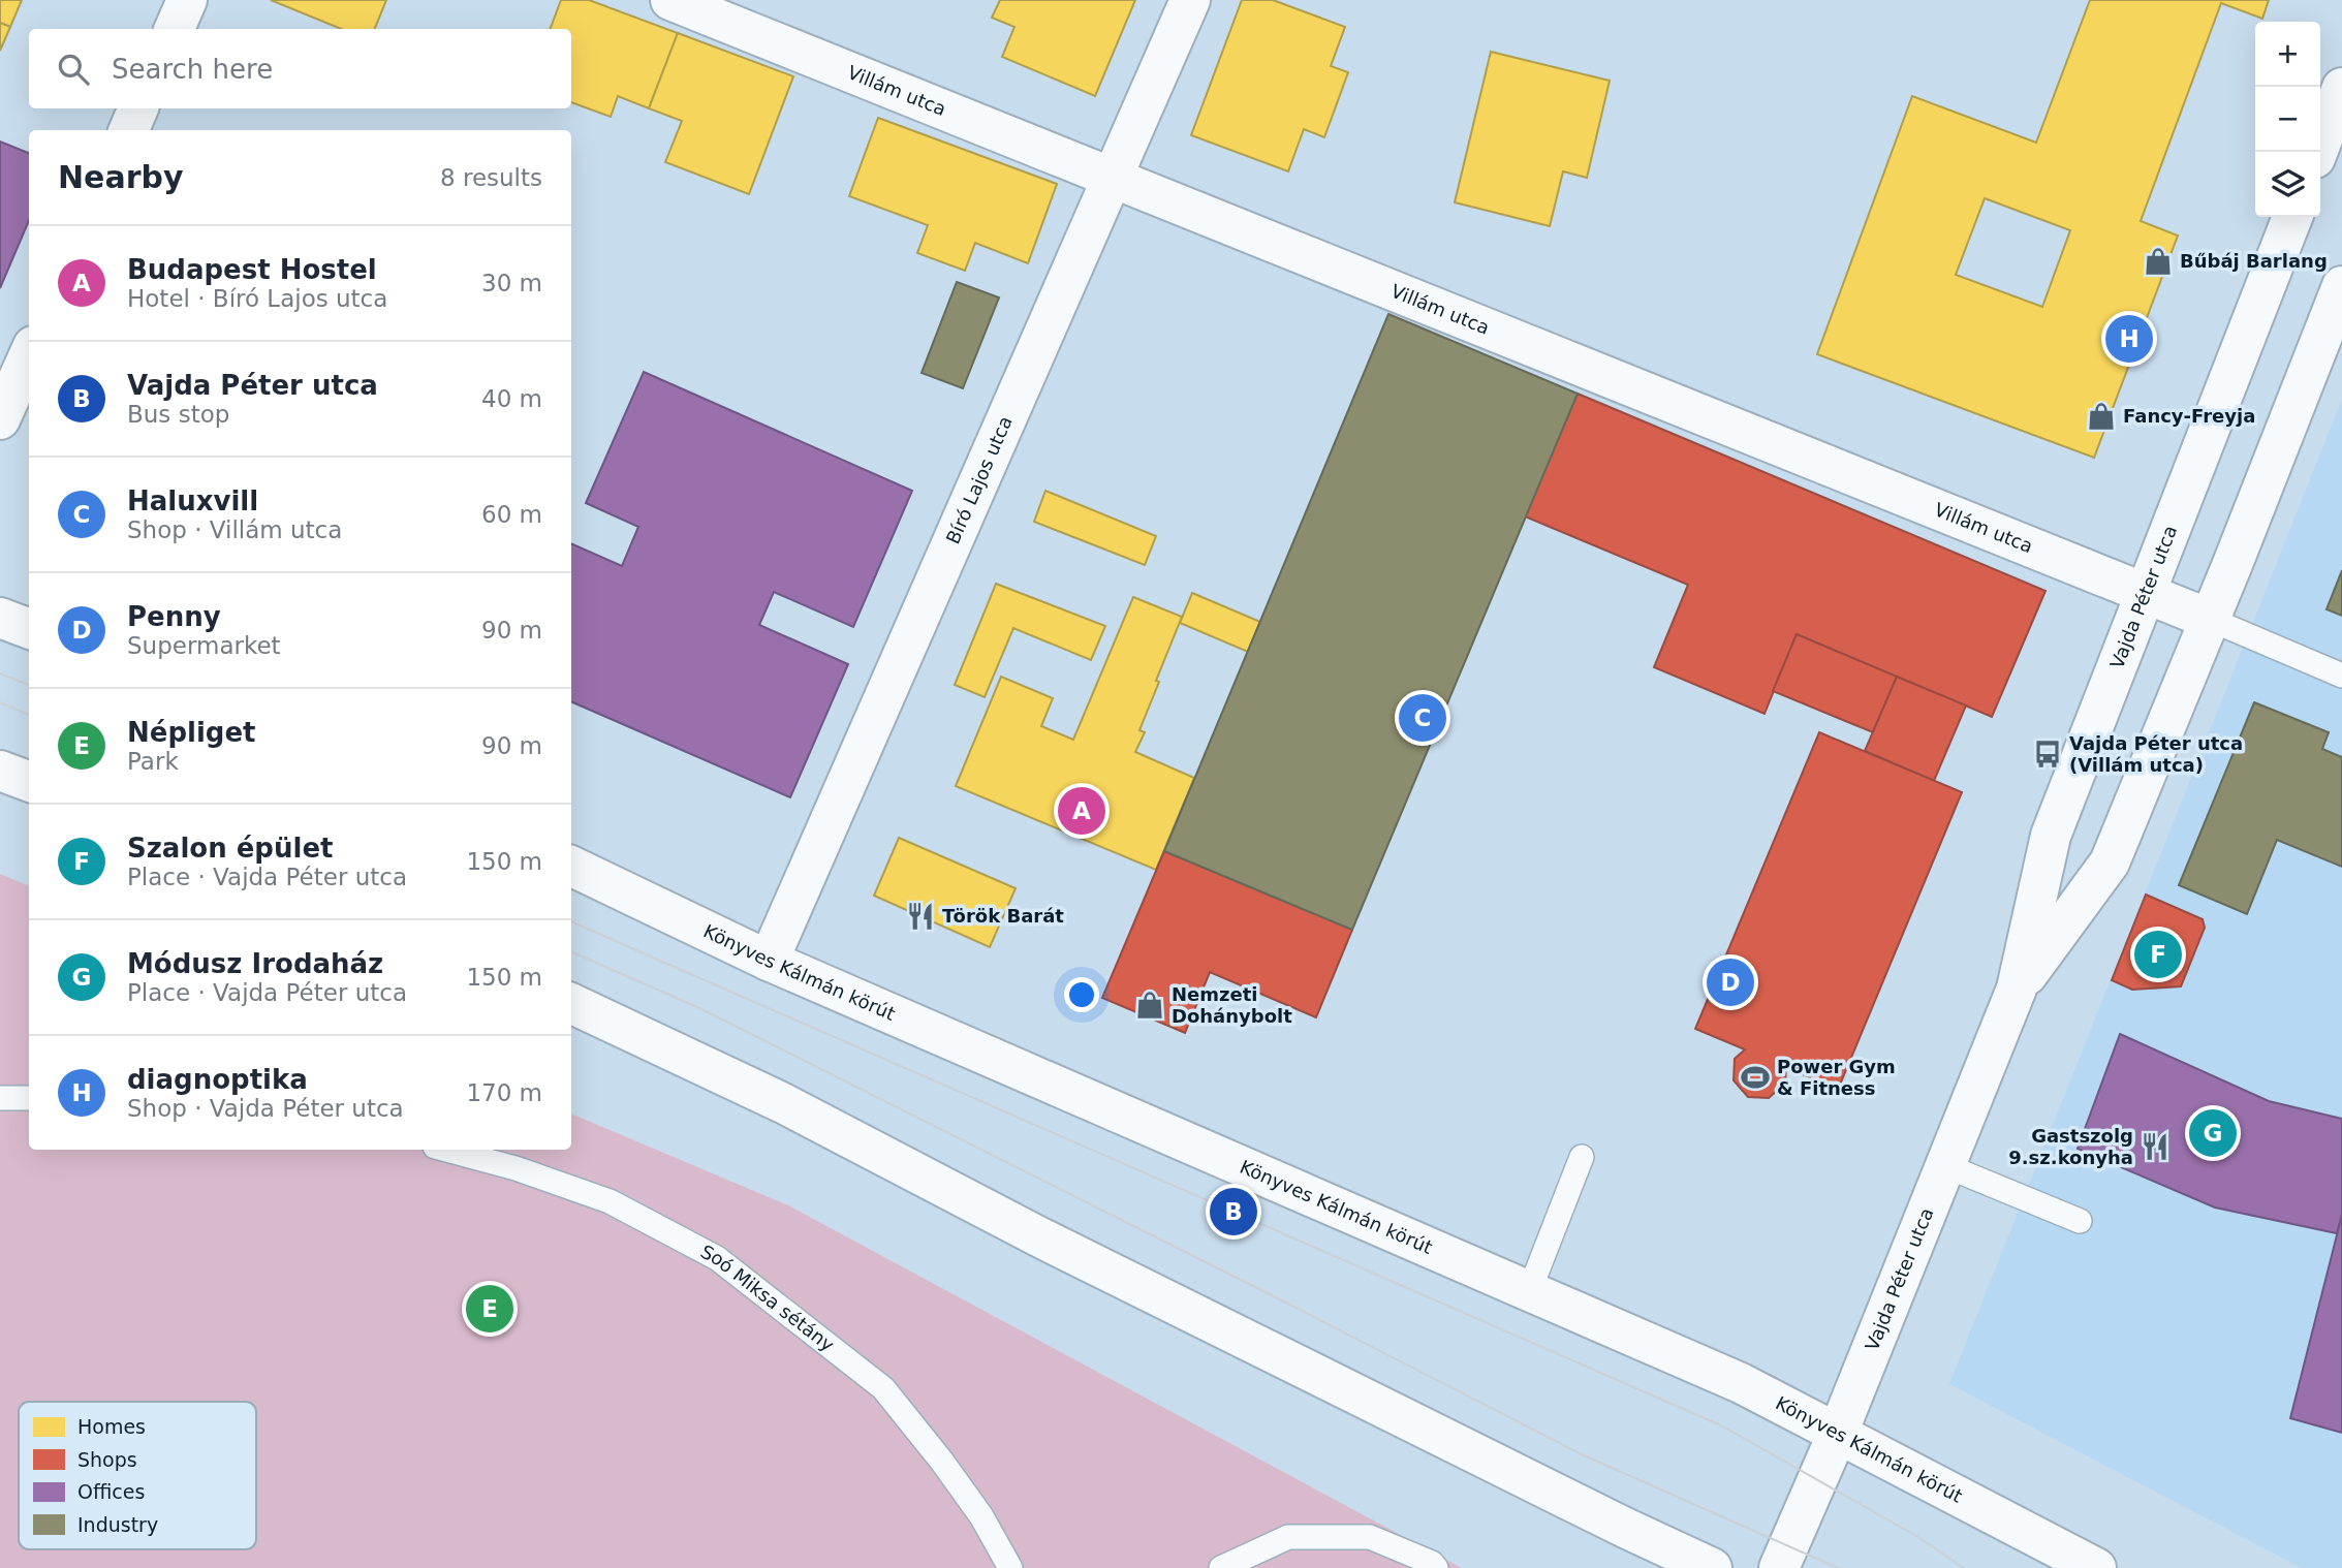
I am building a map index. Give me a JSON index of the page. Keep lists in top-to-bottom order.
{
  "streets": {
    "street": [
      "Villám utca",
      "Bíró Lajos utca",
      "Vajda Péter utca",
      "Könyves Kálmán körút"
    ],
    "lane": ["Soó Miksa sétány"]
  },
  "crossings": [
    ["Villám utca", "Bíró Lajos utca"],
    ["Villám utca", "Vajda Péter utca"],
    ["Bíró Lajos utca", "Könyves Kálmán körút"],
    ["Vajda Péter utca", "Könyves Kálmán körút"]
  ],
  "places": {
    "shop": ["Bűbáj Barlang", "Fancy-Freyja", "Nemzeti Dohánybolt"],
    "bus stop": ["Vajda Péter utca (Villám utca)"],
    "restaurant": ["Török Barát", "Gastszolg 9.sz.konyha"],
    "sports": ["Power Gym & Fitness"]
  },
  "legend": [
    "Homes",
    "Shops",
    "Offices",
    "Industry"
  ],
  "page": {
    "map_buttons": ["+", "−"],
    "search": "Search here",
    "heading": ["Nearby", "8 results"],
    "list": [
      {
        "mark": "A",
        "name": "Budapest Hostel",
        "note": "Hotel · Bíró Lajos utca",
        "value": "30 m"
      },
      {
        "mark": "B",
        "name": "Vajda Péter utca",
        "note": "Bus stop",
        "value": "40 m"
      },
      {
        "mark": "C",
        "name": "Haluxvill",
        "note": "Shop · Villám utca",
        "value": "60 m"
      },
      {
        "mark": "D",
        "name": "Penny",
        "note": "Supermarket",
        "value": "90 m"
      },
      {
        "mark": "E",
        "name": "Népliget",
        "note": "Park",
        "value": "90 m"
      },
      {
        "mark": "F",
        "name": "Szalon épület",
        "note": "Place · Vajda Péter utca",
        "value": "150 m"
      },
      {
        "mark": "G",
        "name": "Módusz Irodaház",
        "note": "Place · Vajda Péter utca",
        "value": "150 m"
      },
      {
        "mark": "H",
        "name": "diagnoptika",
        "note": "Shop · Vajda Péter utca",
        "value": "170 m"
      }
    ],
    "pins": [
      "H",
      "C",
      "A",
      "F",
      "D",
      "G",
      "B",
      "E"
    ]
  }
}
